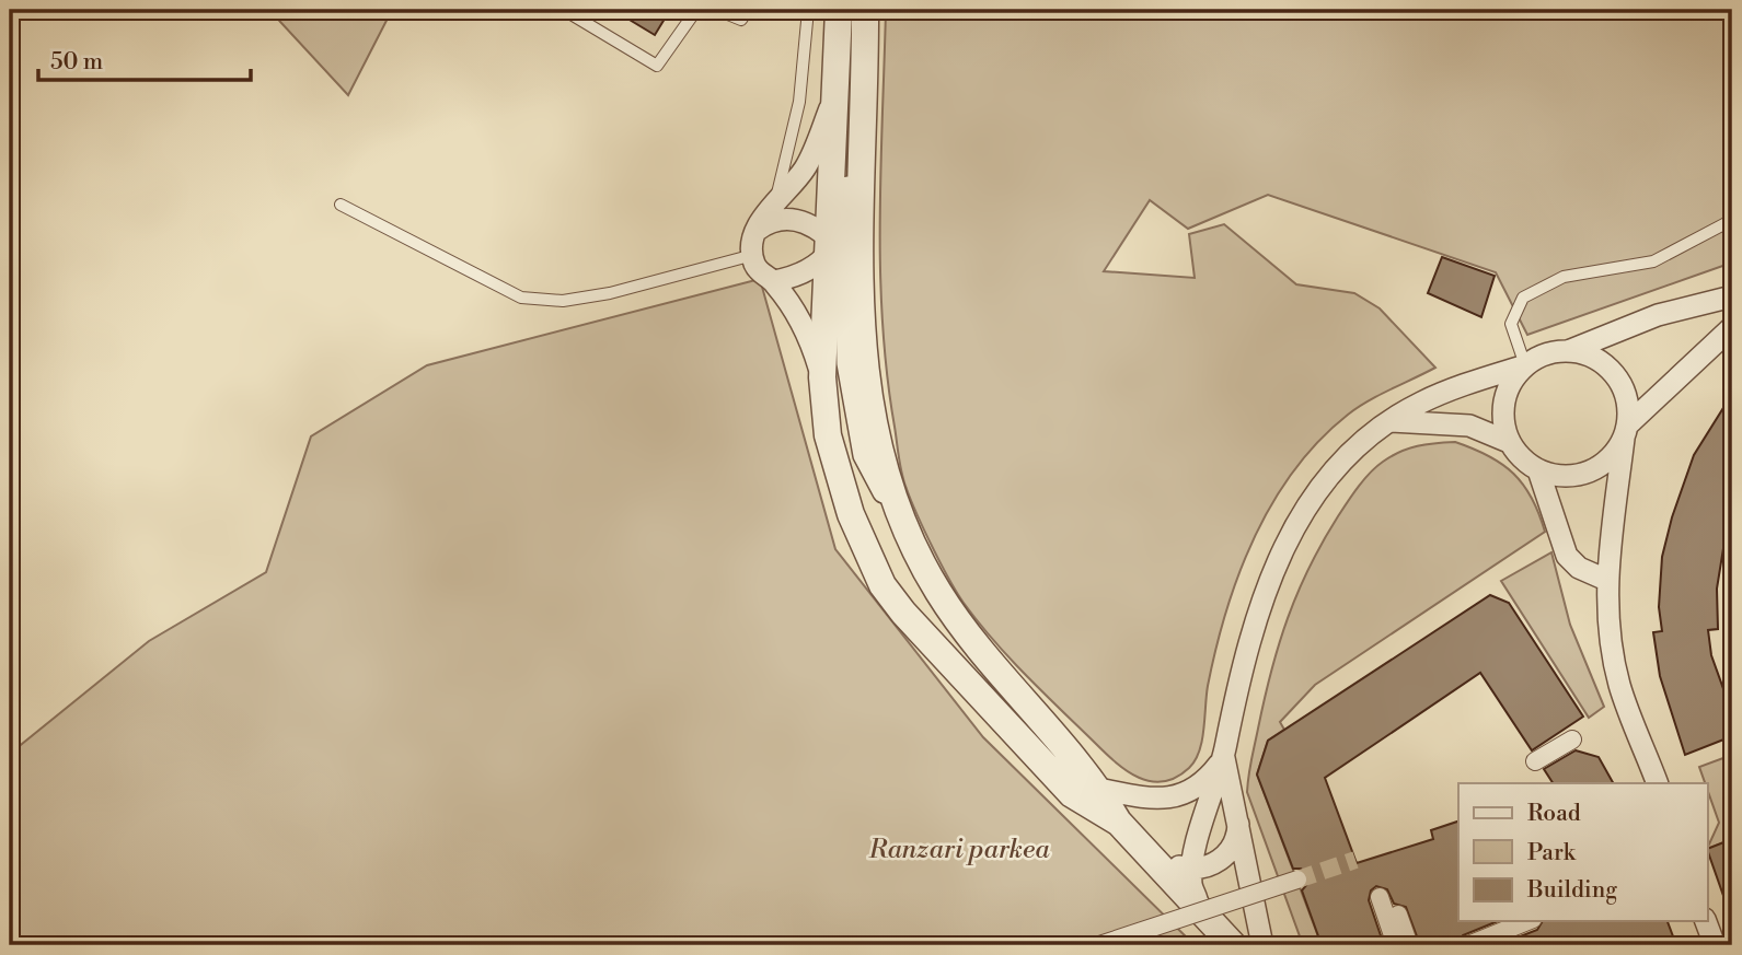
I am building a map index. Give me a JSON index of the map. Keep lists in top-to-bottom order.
{
  "parks": ["Ranzari parkea"],
  "legend": ["Road", "Park", "Building"],
  "scale_bar": "50 m"
}
